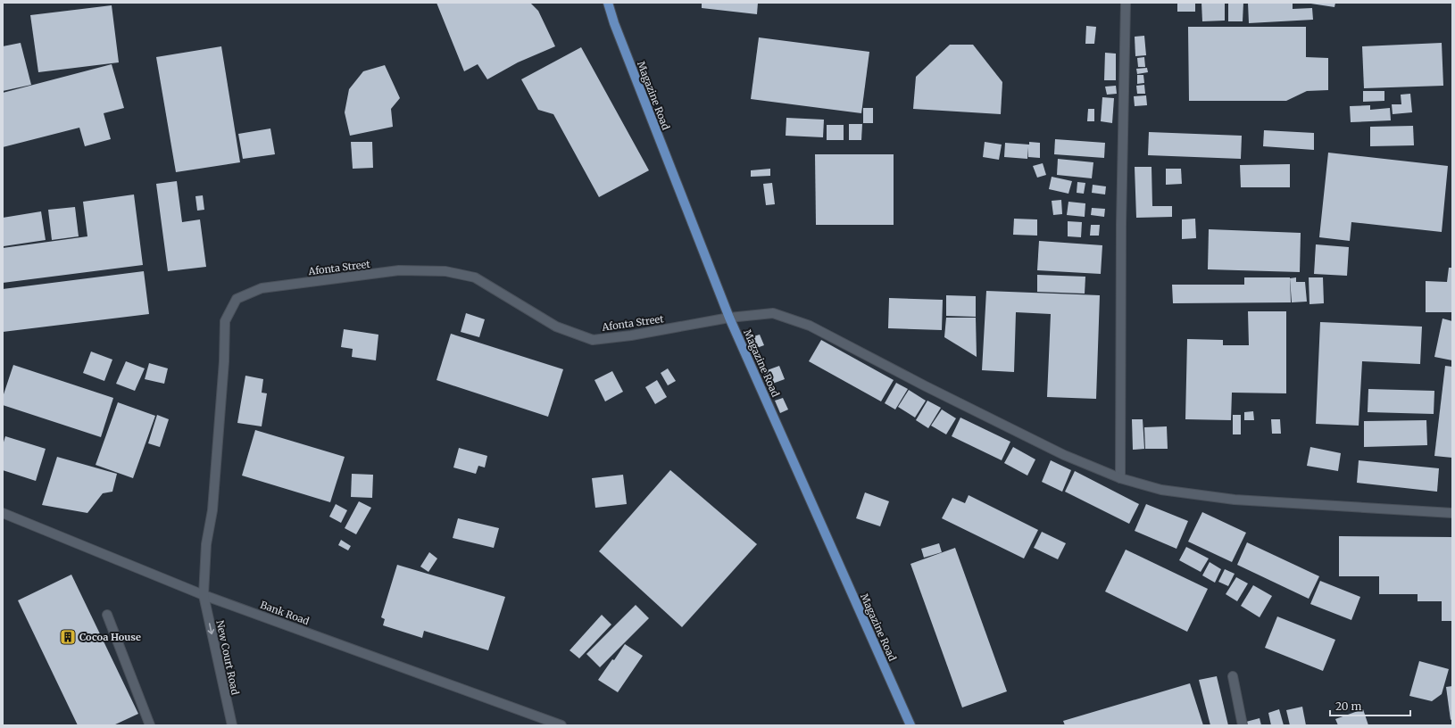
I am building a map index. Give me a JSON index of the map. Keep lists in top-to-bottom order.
{
  "streets": {
    "main road": ["Magazine Road"],
    "street": ["Afonta Street", "Bank Road", "New Court Road"]
  },
  "crossings": [
    ["Magazine Road", "Afonta Street"],
    ["Afonta Street", "Bank Road"],
    ["Afonta Street", "New Court Road"],
    ["Bank Road", "New Court Road"]
  ],
  "one_way": ["New Court Road"],
  "places": {
    "building": ["Cocoa House"]
  },
  "scale_bar": "20 m"
}
